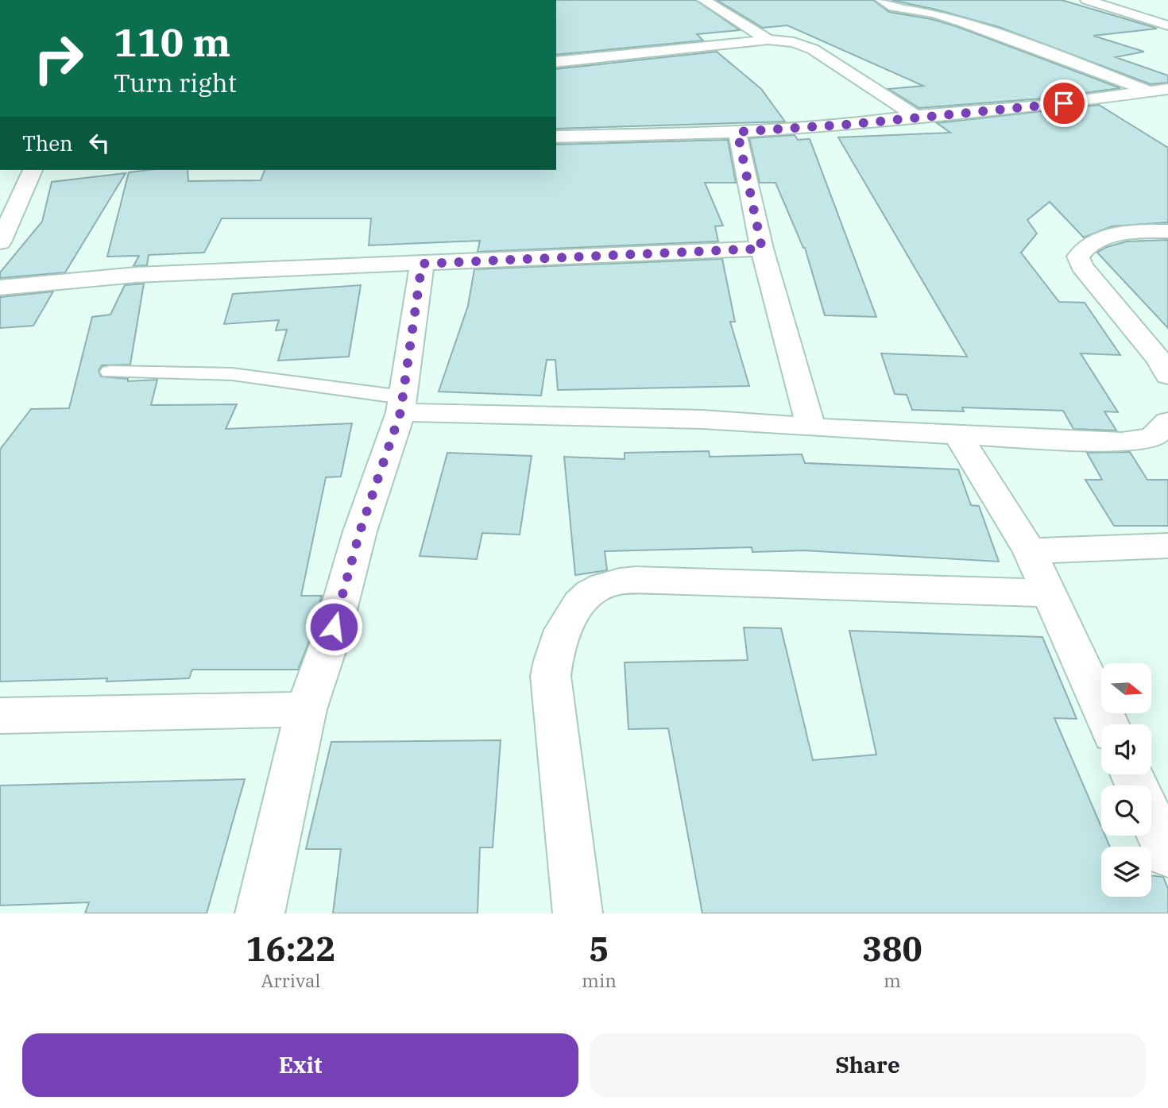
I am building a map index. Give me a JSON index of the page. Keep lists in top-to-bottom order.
{
  "north": "right",
  "page": {
    "turn": ["110 m", "Turn right"],
    "then": "Then",
    "eta": [
      "16:22",
      "Arrival",
      "5",
      "min",
      "380",
      "m"
    ],
    "buttons": ["Exit", "Share"]
  }
}
